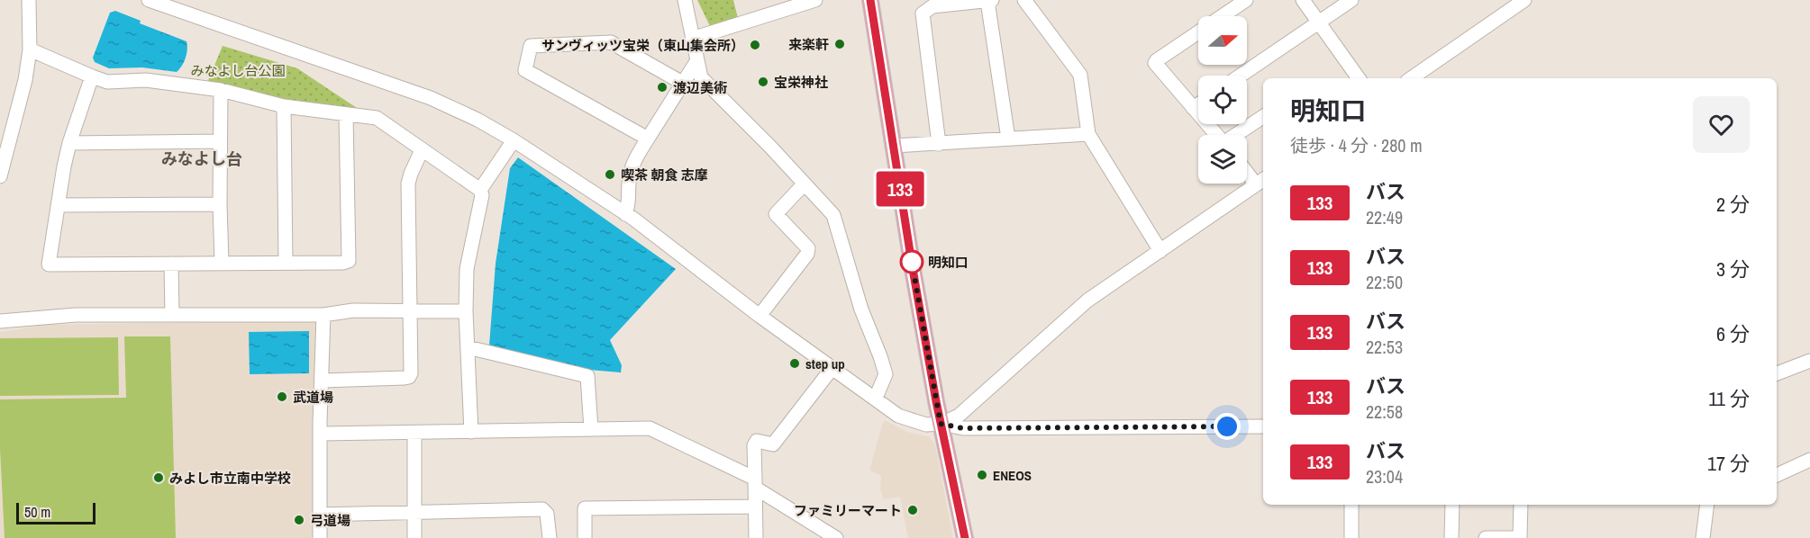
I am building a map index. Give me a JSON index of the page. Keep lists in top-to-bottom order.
{
  "districts": ["みなよし台"],
  "parks": ["みなよし台公園"],
  "places": [
    "来楽軒",
    "サンヴィッツ宝栄（東山集会所）",
    "宝栄神社",
    "渡辺美術",
    "喫茶 朝食 志摩",
    "明知口",
    "step up",
    "武道場",
    "ENEOS",
    "みよし市立南中学校",
    "ファミリーマート",
    "弓道場"
  ],
  "lines": ["bus line 133"],
  "scale_bar": "50 m",
  "north": "right",
  "page": {
    "on_map": "133",
    "heading": ["明知口", "徒歩 · 4 分 · 280 m"],
    "list": [
      {
        "mark": "133",
        "name": "バス",
        "note": "22:49",
        "value": "2 分"
      },
      {
        "mark": "133",
        "name": "バス",
        "note": "22:50",
        "value": "3 分"
      },
      {
        "mark": "133",
        "name": "バス",
        "note": "22:53",
        "value": "6 分"
      },
      {
        "mark": "133",
        "name": "バス",
        "note": "22:58",
        "value": "11 分"
      },
      {
        "mark": "133",
        "name": "バス",
        "note": "23:04",
        "value": "17 分"
      }
    ],
    "scale": "50 m"
  }
}
